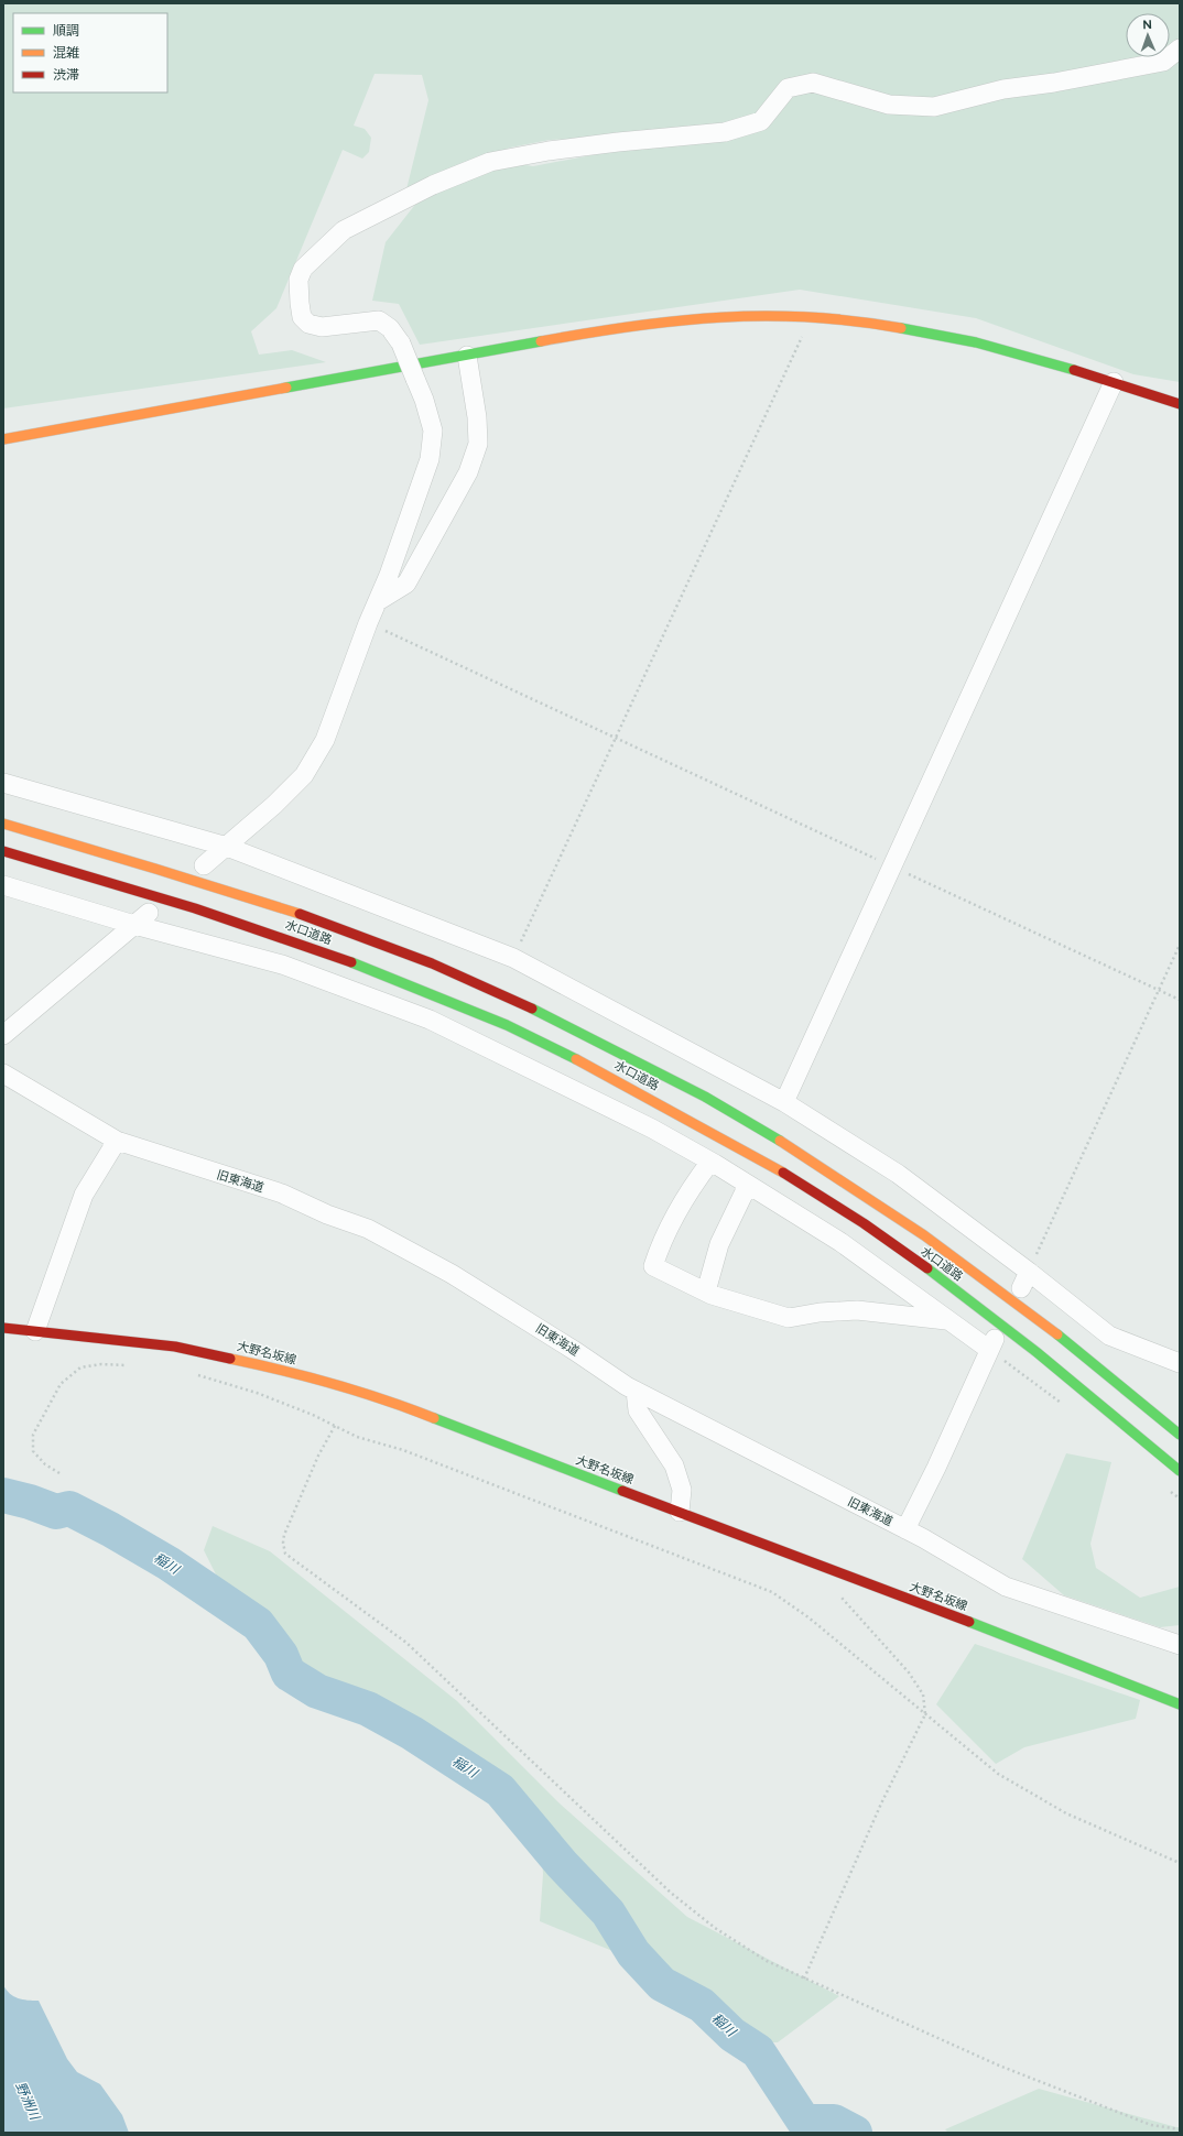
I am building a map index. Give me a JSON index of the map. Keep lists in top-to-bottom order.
{
  "streets": {
    "main road": ["水口道路", "大野名坂線"],
    "street": ["旧東海道"]
  },
  "water": ["稲川", "野洲川"],
  "legend": ["順調", "混雑", "渋滞"],
  "north": "top"
}
